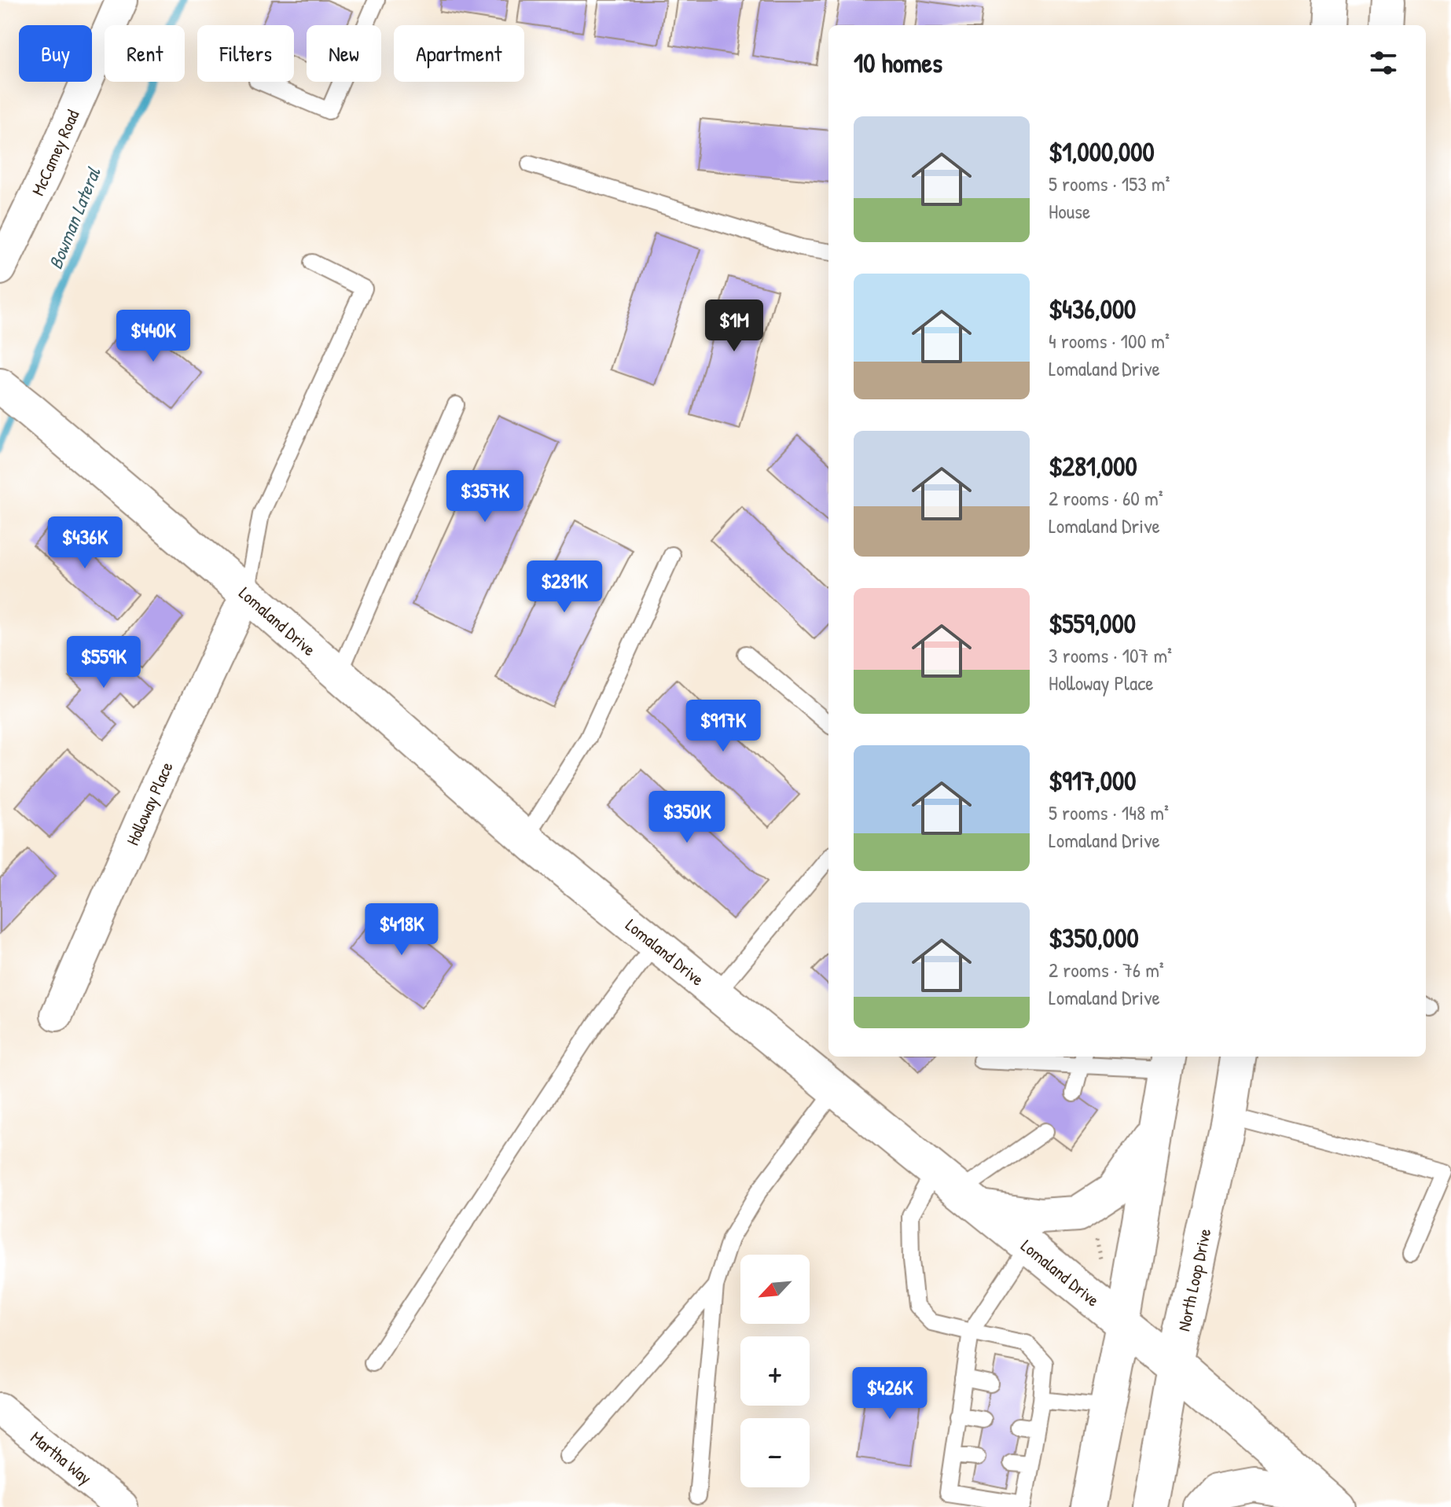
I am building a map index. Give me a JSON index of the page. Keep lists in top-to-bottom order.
{
  "streets": {
    "main road": ["Lomaland Drive", "North Loop Drive"],
    "street": ["McCamey Road", "Holloway Place", "Martha Way"]
  },
  "crossings": [
    ["Lomaland Drive", "Holloway Place"],
    ["Lomaland Drive", "North Loop Drive"]
  ],
  "water": ["Bowman Lateral"],
  "north": "bottom left",
  "page": {
    "chip": [
      "Buy",
      "Rent",
      "Filters",
      "New",
      "Apartment"
    ],
    "heading": "10 homes",
    "list": [
      {
        "name": "$1,000,000",
        "note": "5 rooms · 153 m² · House"
      },
      {
        "name": "$436,000",
        "note": "4 rooms · 100 m² · Lomaland Drive"
      },
      {
        "name": "$281,000",
        "note": "2 rooms · 60 m² · Lomaland Drive"
      },
      {
        "name": "$559,000",
        "note": "3 rooms · 107 m² · Holloway Place"
      },
      {
        "name": "$917,000",
        "note": "5 rooms · 148 m² · Lomaland Drive"
      },
      {
        "name": "$350,000",
        "note": "2 rooms · 76 m² · Lomaland Drive"
      }
    ],
    "price": [
      "$1M",
      "$440K",
      "$357K",
      "$436K",
      "$281K",
      "$559K",
      "$917K",
      "$350K",
      "$418K",
      "$426K"
    ],
    "map_buttons": ["+", "−"]
  }
}
